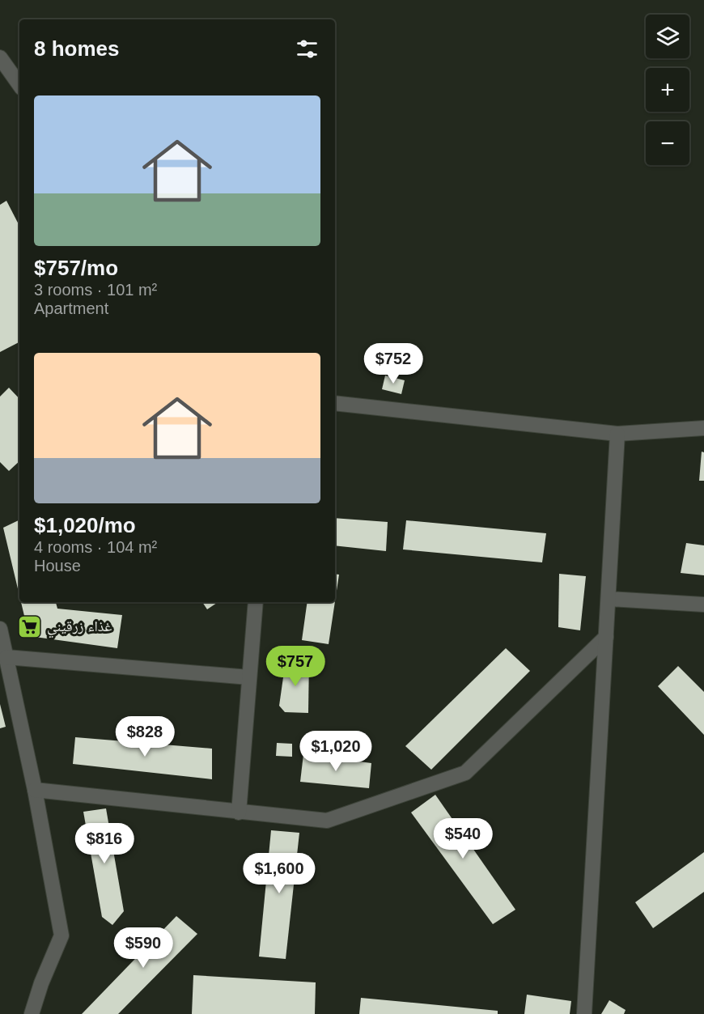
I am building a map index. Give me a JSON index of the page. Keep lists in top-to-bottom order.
{
  "places": {
    "supermarket": ["غذاء زرقيني"]
  },
  "page": {
    "map_buttons": ["+", "−"],
    "heading": "8 homes",
    "list": [
      {
        "name": "$757/mo",
        "note": "3 rooms · 101 m² · Apartment"
      },
      {
        "name": "$1,020/mo",
        "note": "4 rooms · 104 m² · House"
      }
    ],
    "price": [
      "$752",
      "$757",
      "$828",
      "$1,020",
      "$540",
      "$816",
      "$1,600",
      "$590"
    ]
  }
}
